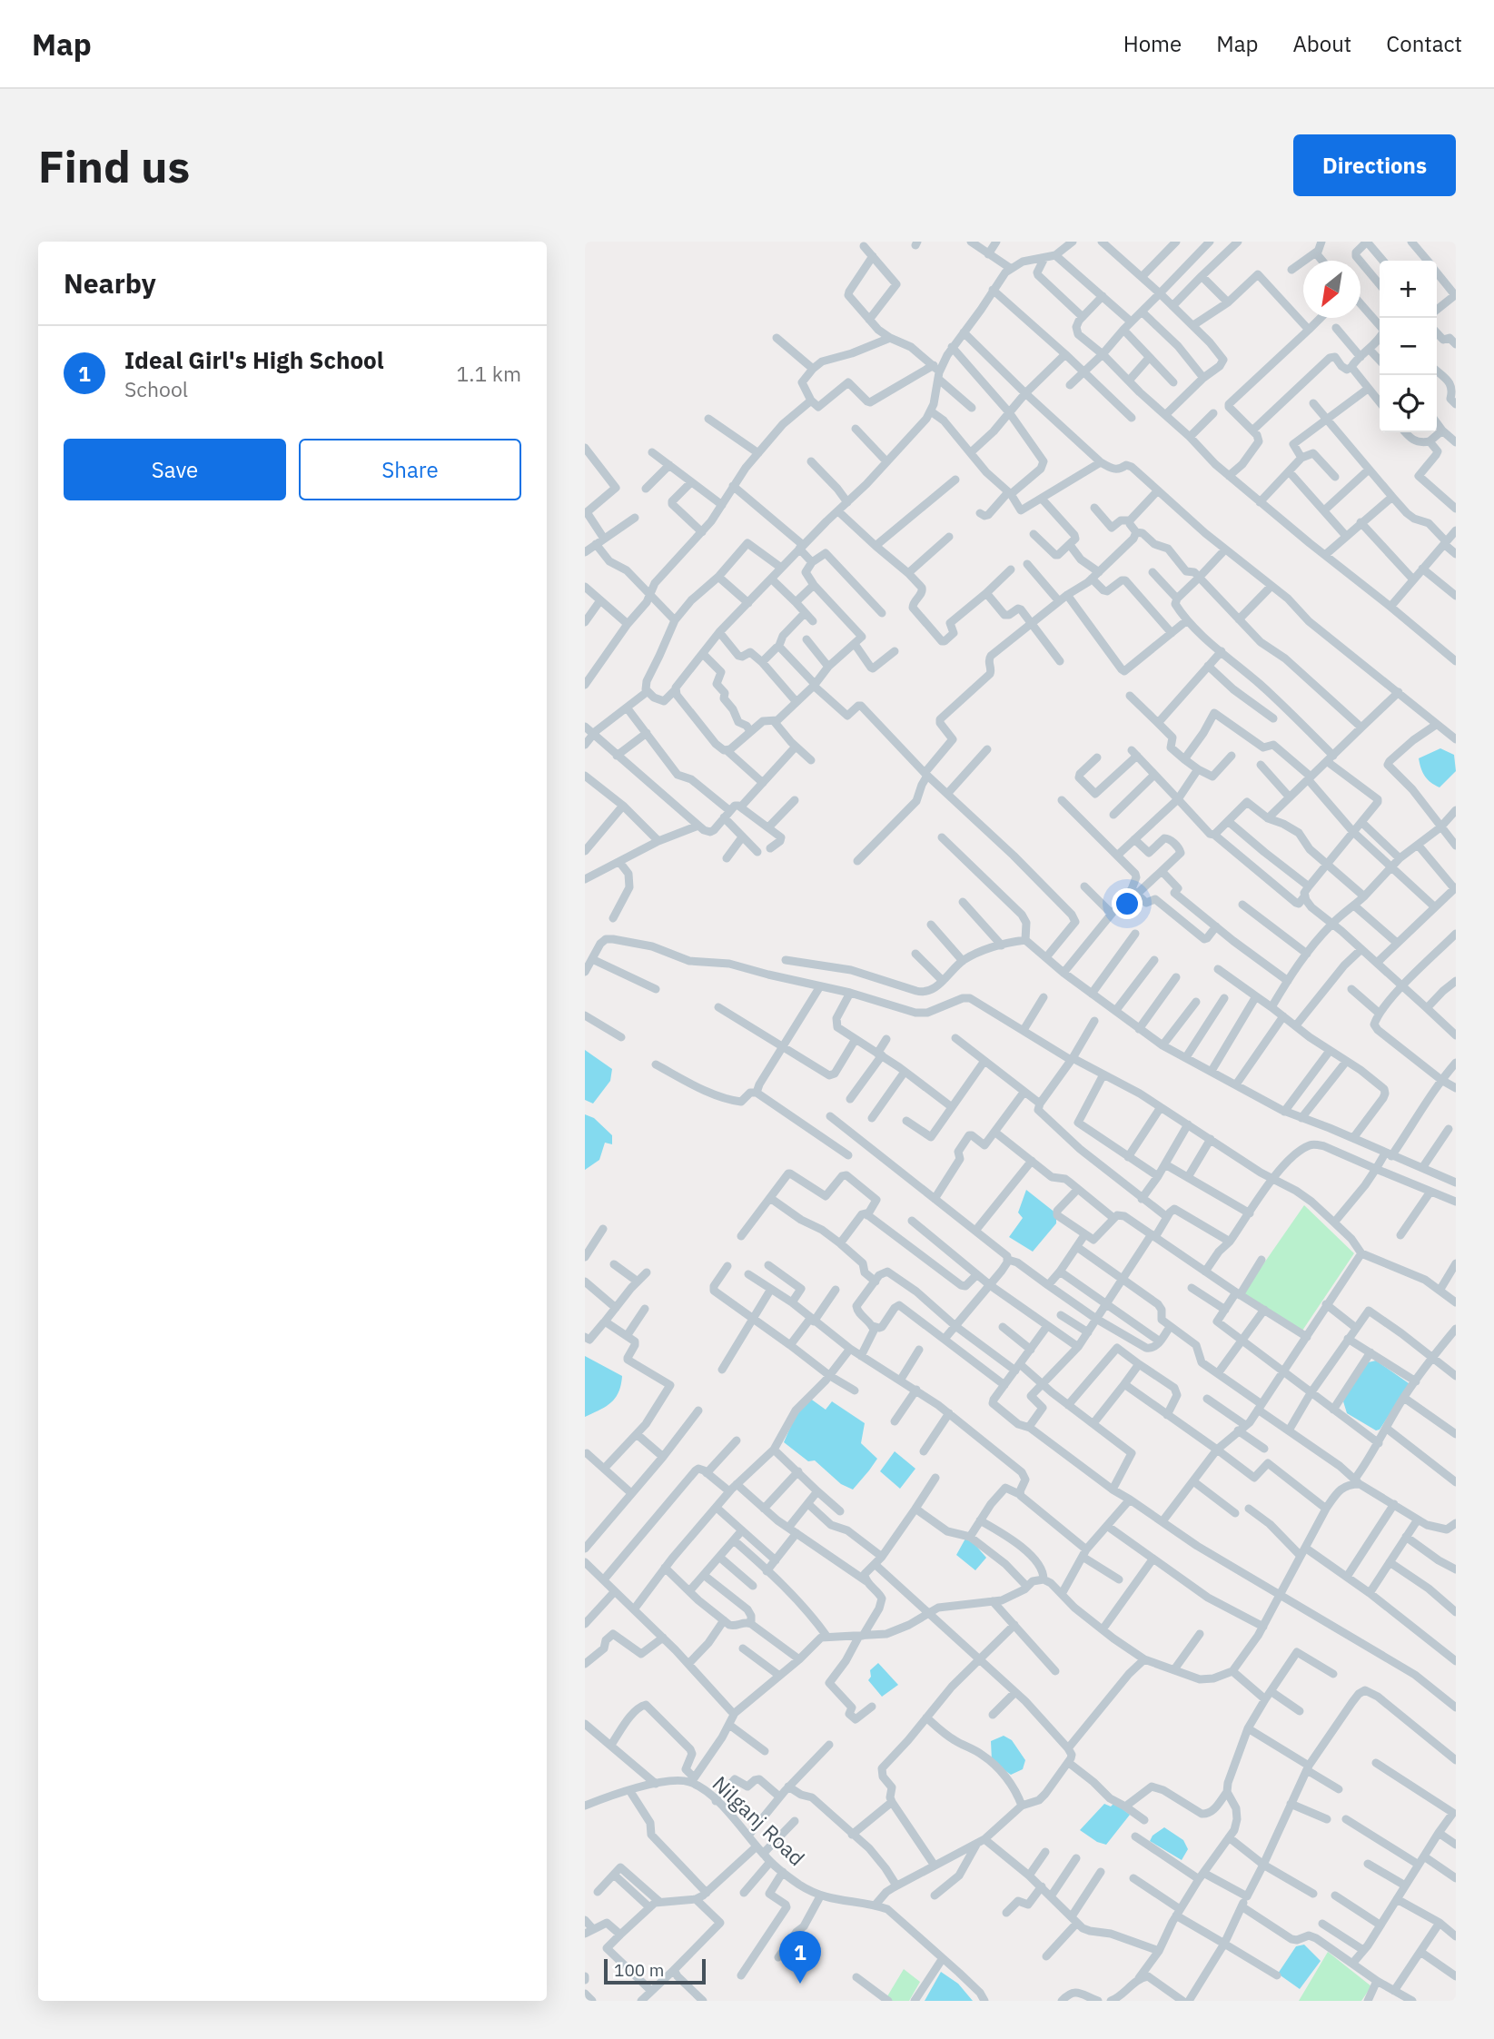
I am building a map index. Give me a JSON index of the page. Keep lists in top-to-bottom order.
{
  "streets": {
    "street": ["Nilganj Road"]
  },
  "scale_bar": "100 m",
  "north": "bottom left",
  "page": {
    "header": "Map",
    "nav": [
      "Home",
      "Map",
      "About",
      "Contact"
    ],
    "buttons": [
      "Directions",
      ["Save", "Share"]
    ],
    "title": "Find us",
    "heading": "Nearby",
    "map_buttons": ["+", "−"],
    "list": [
      {
        "mark": "1",
        "name": "Ideal Girl's High School",
        "note": "School",
        "value": "1.1 km"
      }
    ],
    "pins": "1",
    "scale": "100 m"
  }
}
